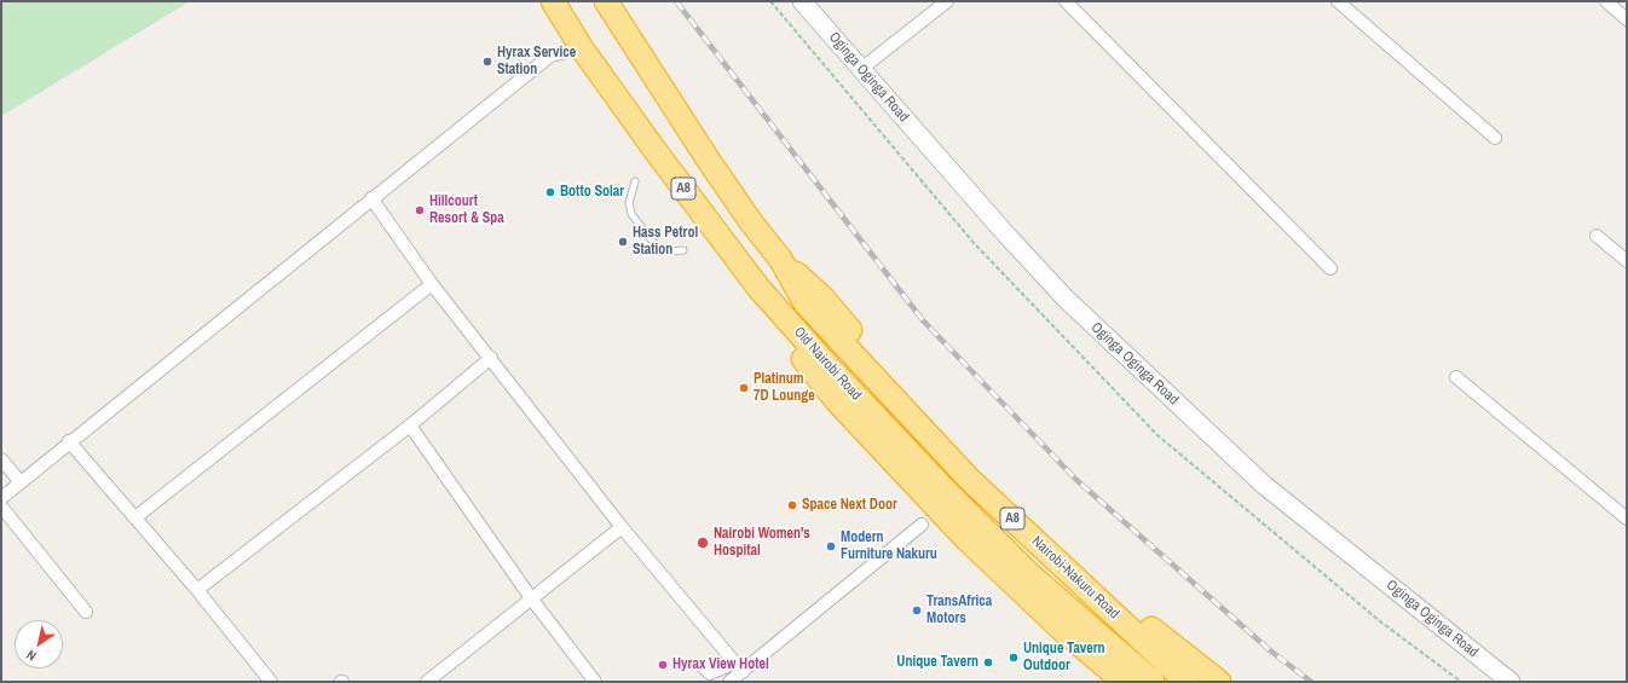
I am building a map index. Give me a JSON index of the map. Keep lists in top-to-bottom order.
{
  "streets": {
    "highway": ["A8", "Old Nairobi Road", "Nairobi-Nakuru Road"],
    "street": ["Oginga Oginga Road"]
  },
  "crossings": [
    ["Old Nairobi Road", "Nairobi-Nakuru Road"]
  ],
  "places": [
    "Hyrax Service Station",
    "Botto Solar",
    "Hillcourt Resort & Spa",
    "Hass Petrol Station",
    "Platinum 7D Lounge",
    "Space Next Door",
    "Nairobi Women's Hospital",
    "Modern Furniture Nakuru",
    "TransAfrica Motors",
    "Unique Tavern Outdoor",
    "Unique Tavern",
    "Hyrax View Hotel"
  ],
  "north": "bottom left"
}
